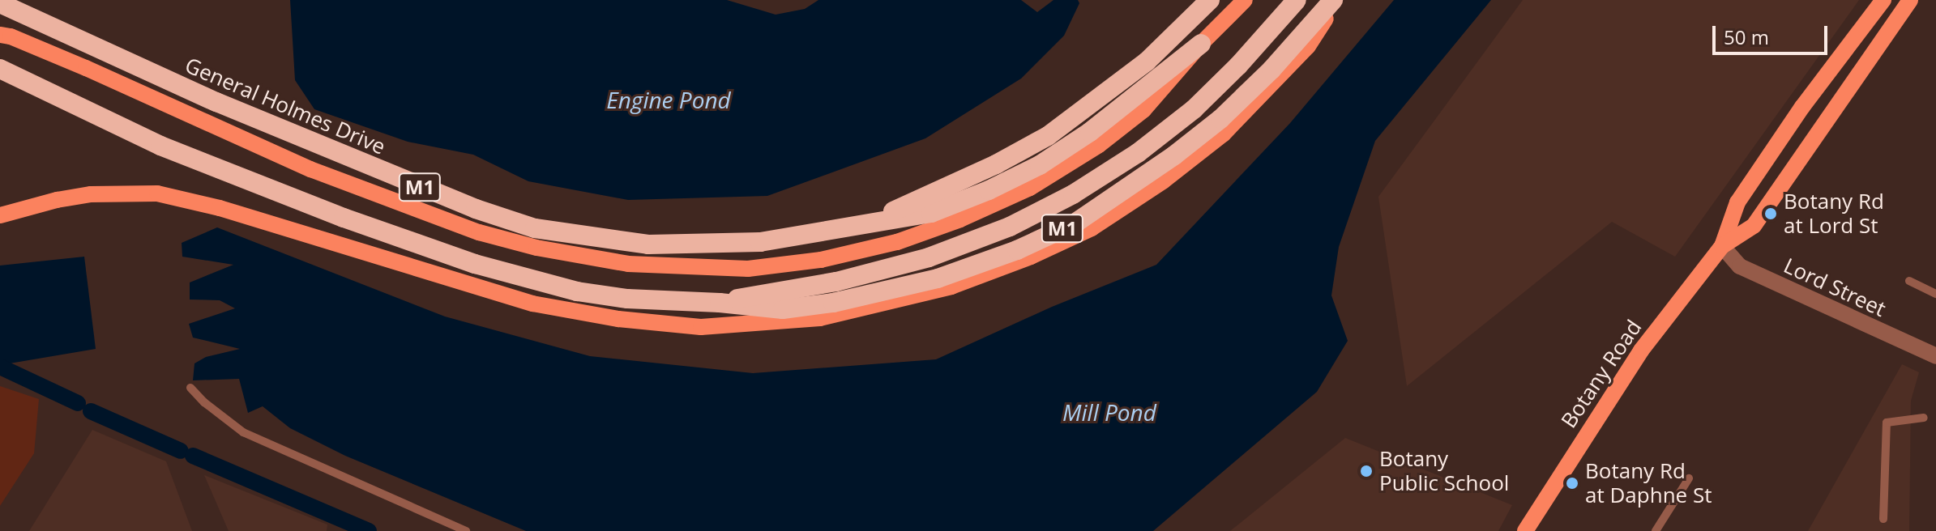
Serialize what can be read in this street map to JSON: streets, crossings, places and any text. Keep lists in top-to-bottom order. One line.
{"streets":{"highway":["General Holmes Drive","M1"],"main road":["Botany Road"],"street":["Lord Street"]},"crossings":[["General Holmes Drive","M1"],["Lord Street","Botany Road"]],"water":["Engine Pond","Mill Pond"],"places":["Botany Rd at Lord St","Botany Public School","Botany Rd at Daphne St"],"scale_bar":"50 m"}
